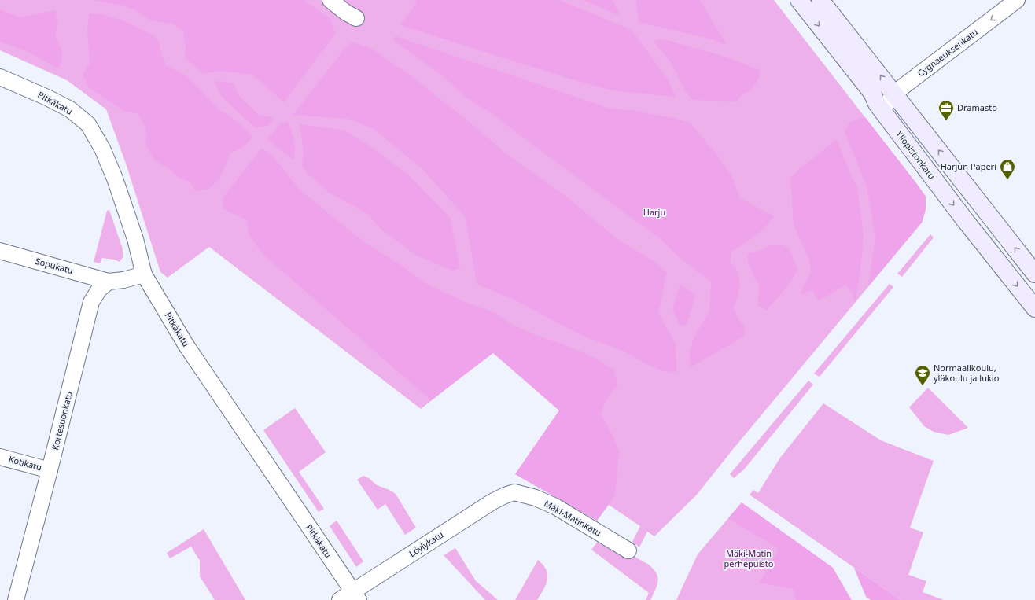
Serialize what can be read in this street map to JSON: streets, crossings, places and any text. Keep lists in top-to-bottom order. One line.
{"streets":{"main road":["Yliopistonkatu"],"street":["Cygnaeuksenkatu","Pitkäkatu","Sopukatu","Kortesuonkatu","Kotikatu","Mäki-Matinkatu","Löylykatu"]},"crossings":[["Cygnaeuksenkatu","Yliopistonkatu"],["Pitkäkatu","Löylykatu"],["Sopukatu","Kortesuonkatu"],["Kortesuonkatu","Kotikatu"],["Mäki-Matinkatu","Löylykatu"]],"one_way":["Cygnaeuksenkatu"],"parks":["Harju","Mäki-Matin perhepuisto"],"places":{"office":["Dramasto"],"shop":["Harjun Paperi"],"school or university":["Normaalikoulu, yläkoulu ja lukio"]}}
